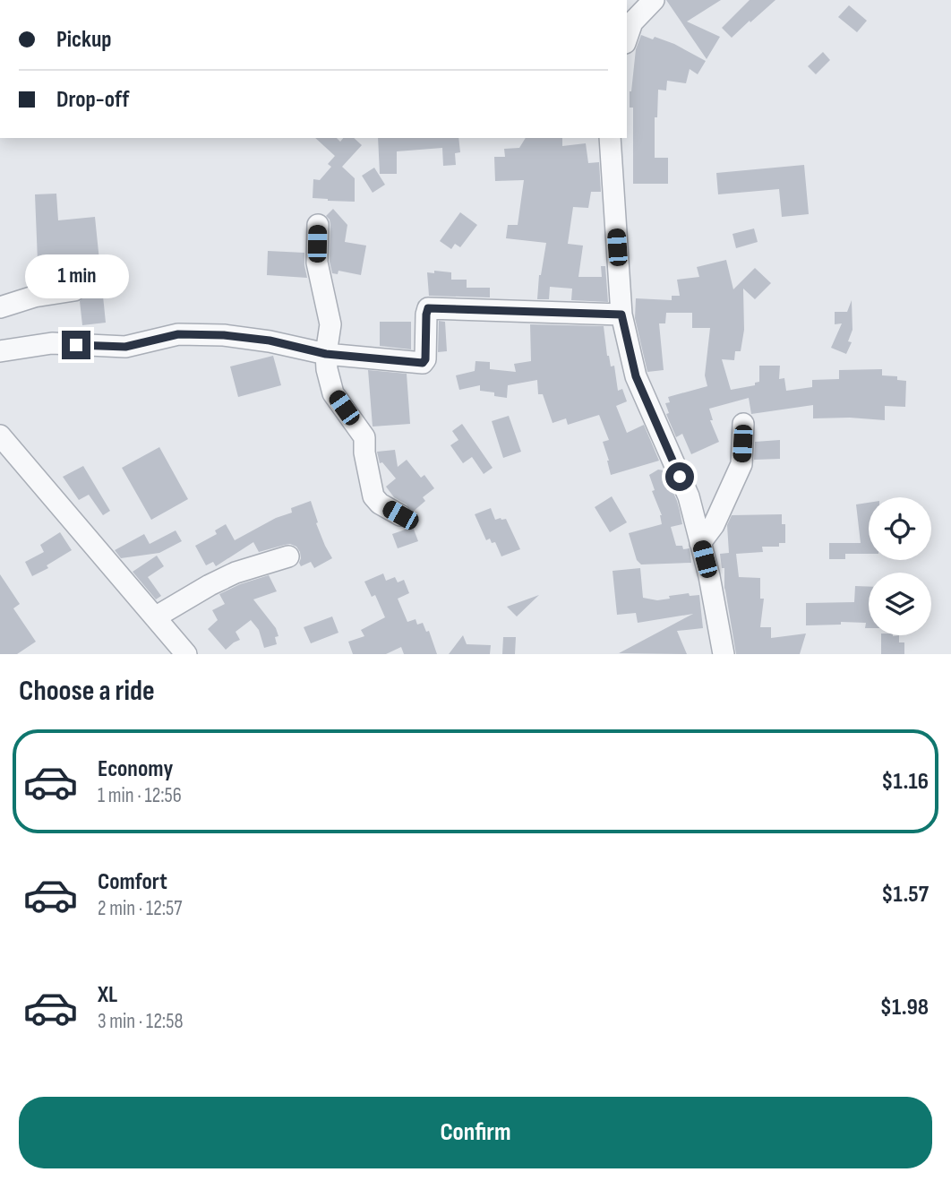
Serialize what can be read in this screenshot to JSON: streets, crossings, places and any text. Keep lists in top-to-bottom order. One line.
{"page":{"banner":["Pickup","Drop-off"],"bubble":"1 min","heading":"Choose a ride","list":[{"name":"Economy","note":"1 min · 12:56","value":"$1.16"},{"name":"Comfort","note":"2 min · 12:57","value":"$1.57"},{"name":"XL","note":"3 min · 12:58","value":"$1.98"}],"buttons":"Confirm"}}
